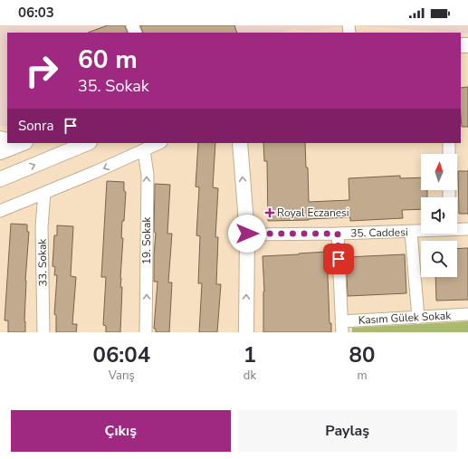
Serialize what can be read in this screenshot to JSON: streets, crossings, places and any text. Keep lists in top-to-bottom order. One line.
{"streets":{"street":["35. Caddesi","19. Sokak","33. Sokak","Kasım Gülek Sokak"]},"one_way":["19. Sokak"],"places":{"health":["Royal Eczanesi"]},"north":"top","page":{"status":"06:03","turn":["60 m","35. Sokak"],"then":"Sonra","eta":["06:04","Varış","1","dk","80","m"],"buttons":["Çıkış","Paylaş"]}}
